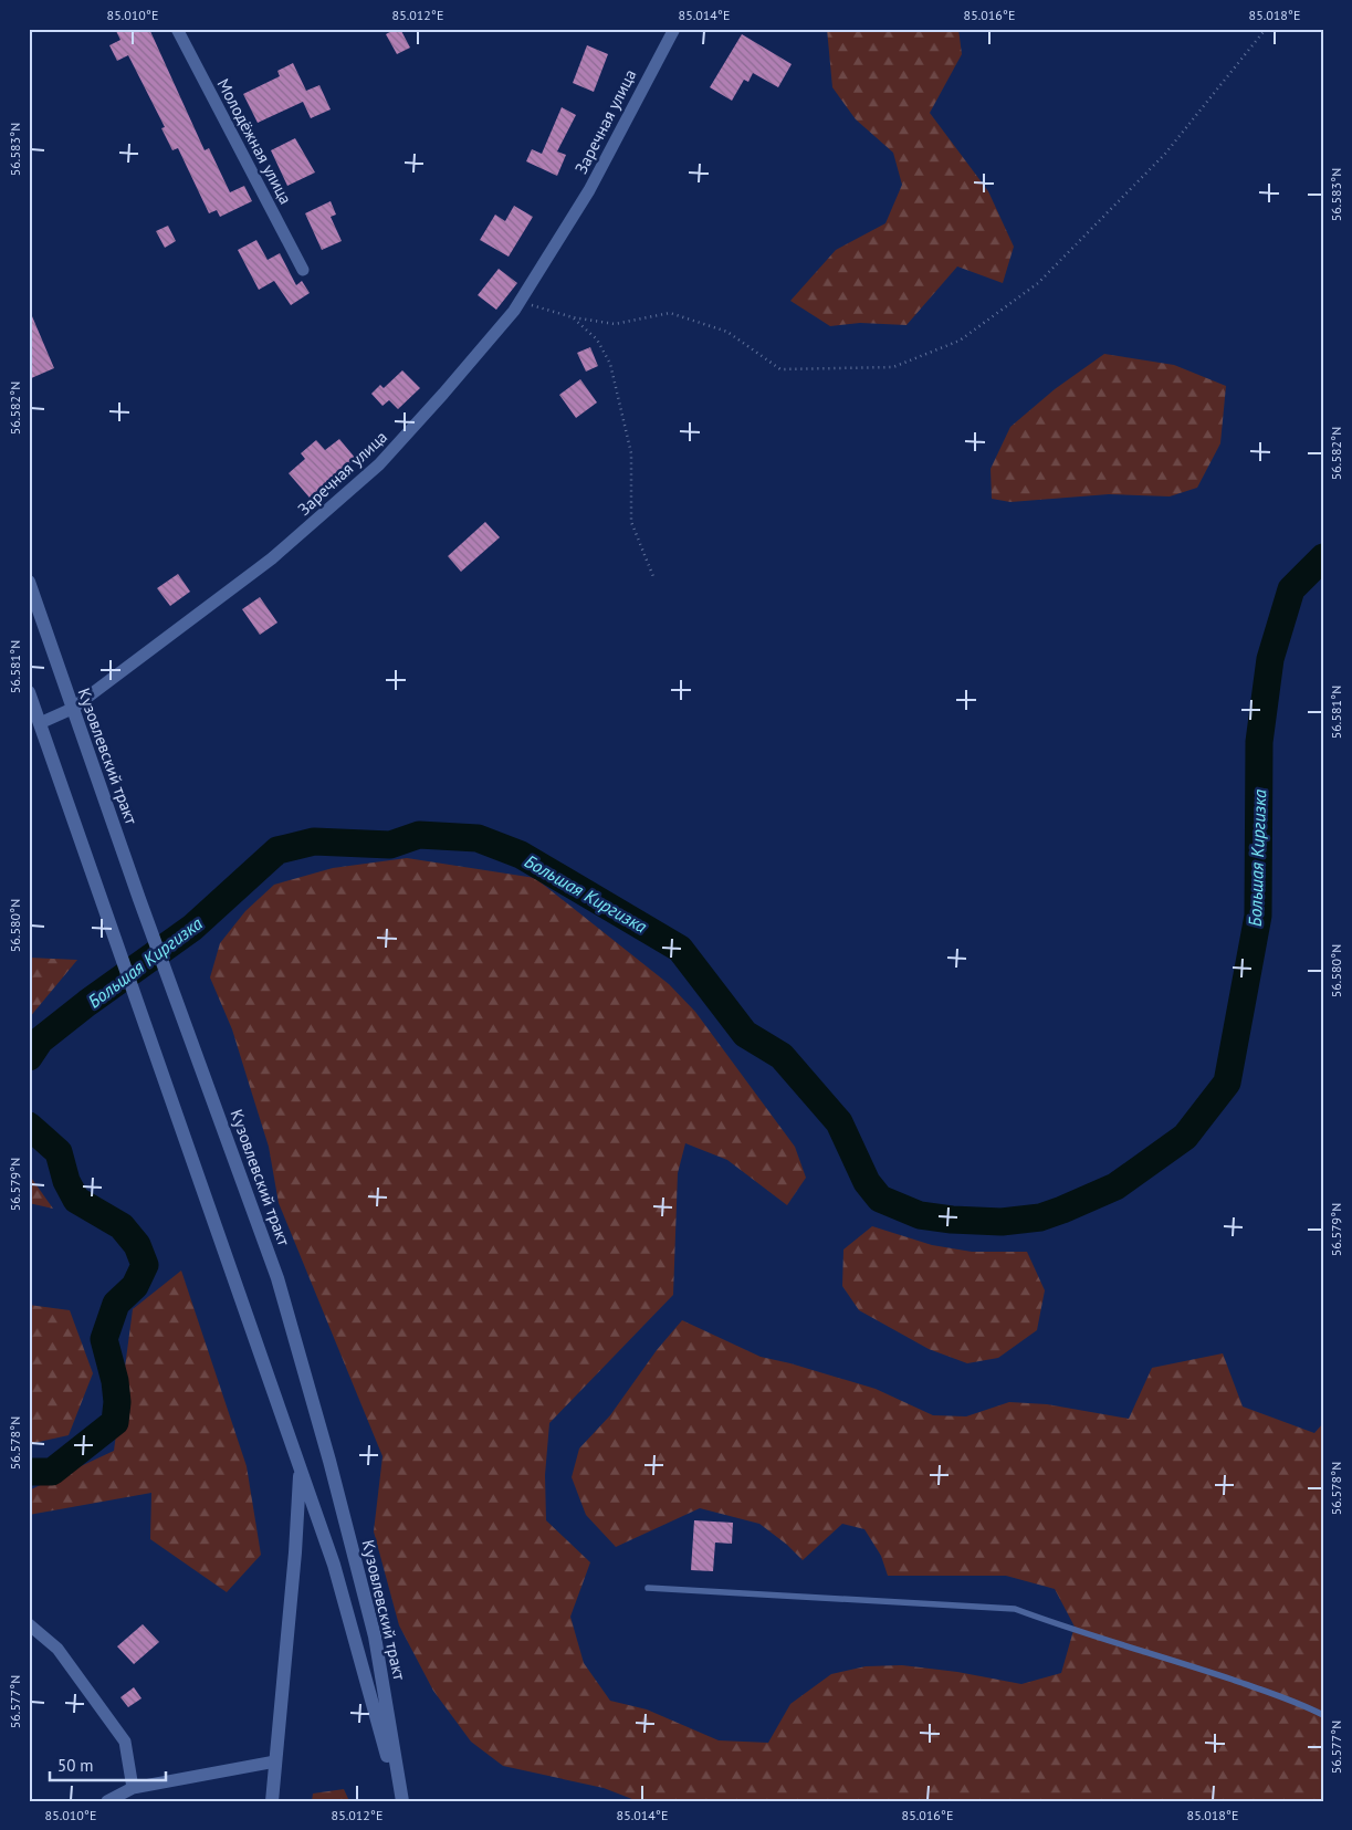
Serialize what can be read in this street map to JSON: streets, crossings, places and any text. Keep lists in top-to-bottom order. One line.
{"streets":{"main road":["Кузовлевский тракт"],"street":["Заречная улица","Молодёжная улица"]},"crossings":[["Заречная улица","Кузовлевский тракт"]],"water":["Большая Киргизка"],"scale_bar":"50 m","coordinates":["85.010°E","85.012°E","85.014°E","85.016°E","85.018°E","56.583°N","56.582°N","56.581°N","56.580°N","56.579°N","56.578°N","56.577°N"]}
